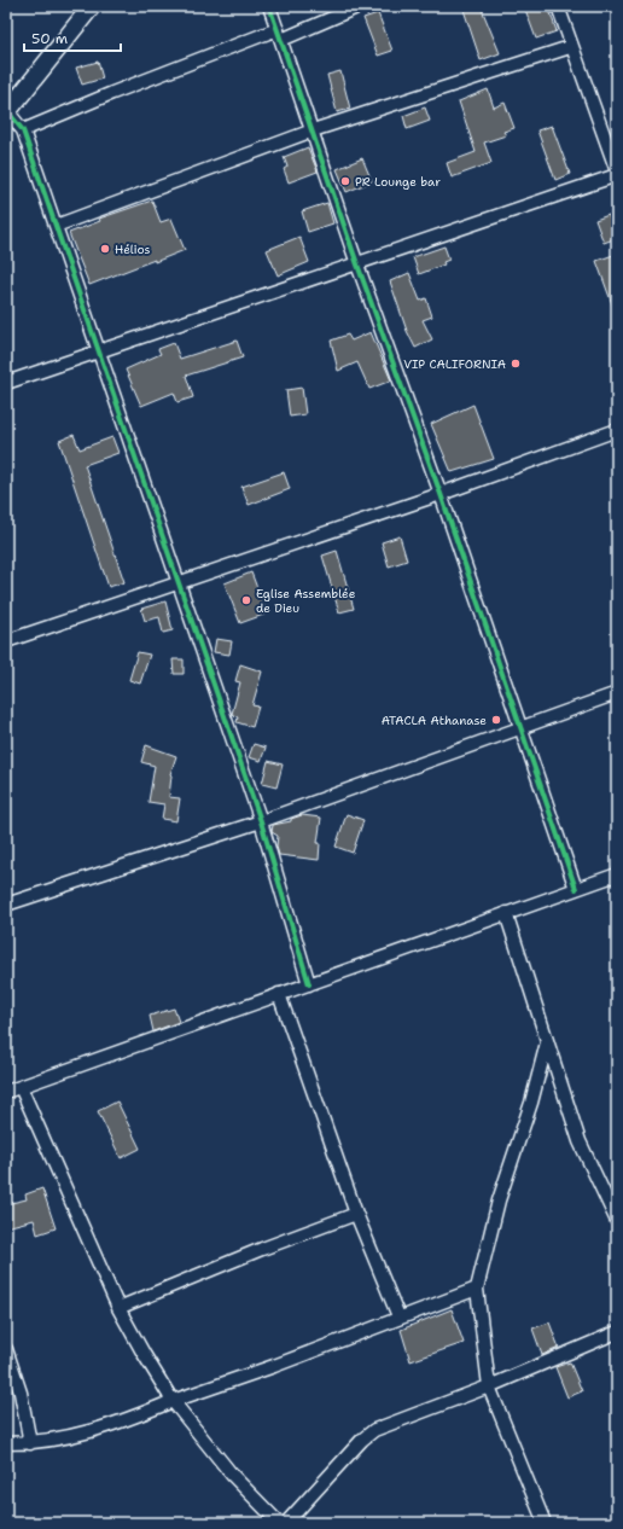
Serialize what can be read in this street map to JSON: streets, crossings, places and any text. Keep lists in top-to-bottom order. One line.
{"places":["PR Lounge bar","Hélios","VIP CALIFORNIA","Eglise Assemblée de Dieu","ATACLA Athanase"],"scale_bar":"50 m"}
